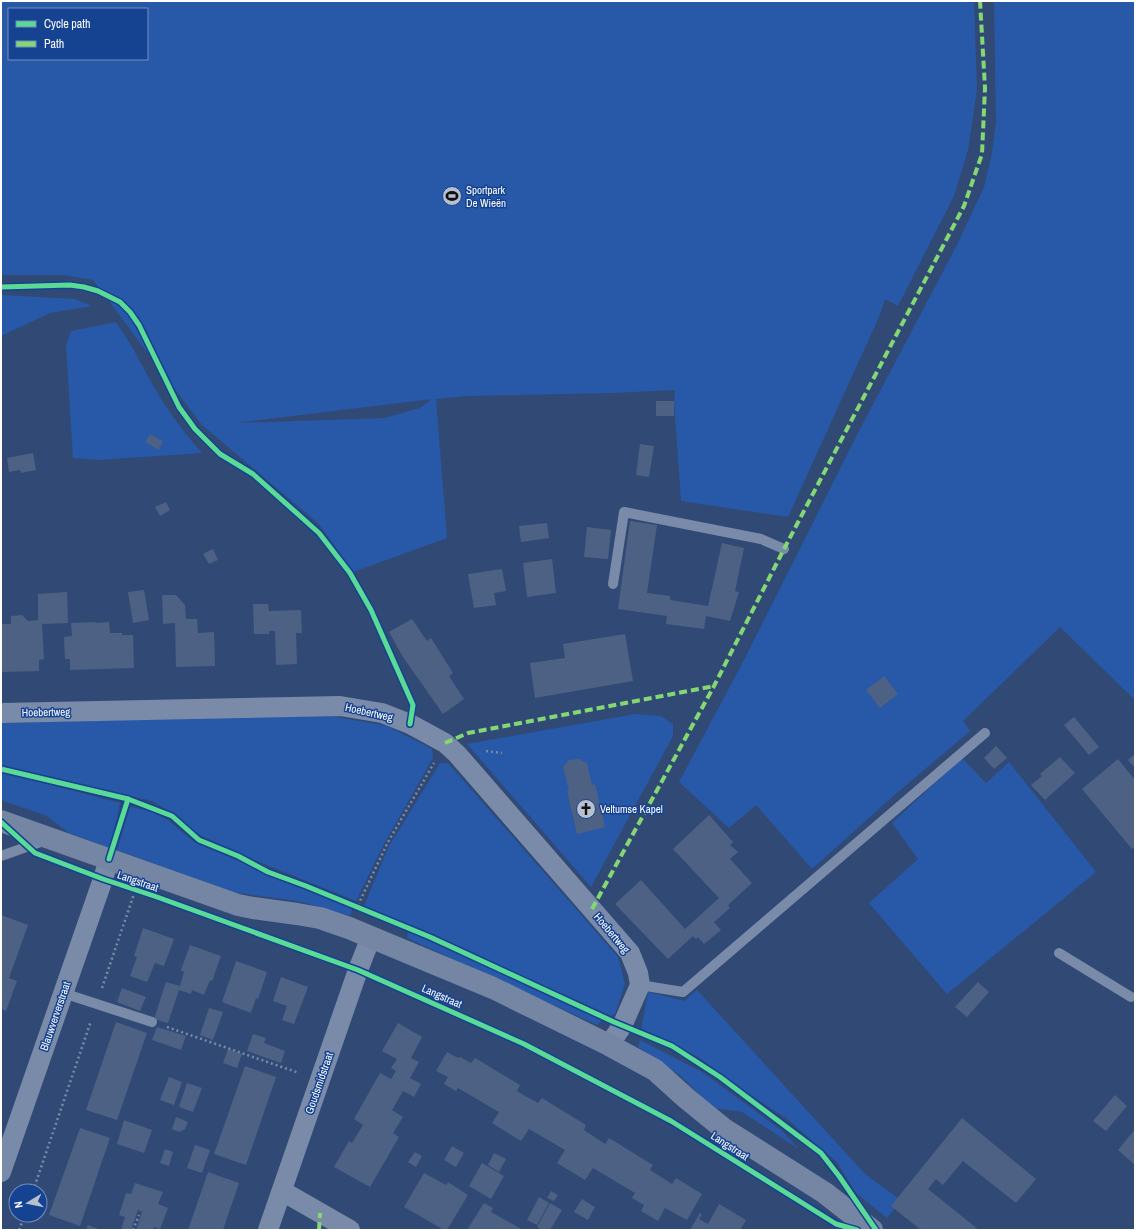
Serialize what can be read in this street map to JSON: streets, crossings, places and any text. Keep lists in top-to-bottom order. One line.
{"streets":{"main road":["Langstraat"],"street":["Hoebertweg","Blauwververstraat","Goudsmidstraat"]},"crossings":[["Langstraat","Blauwververstraat"],["Langstraat","Goudsmidstraat"]],"places":{"sports":["Sportpark De Wieën"],"church":["Veltumse Kapel"]},"legend":["Cycle path","Path"],"north":"left"}
